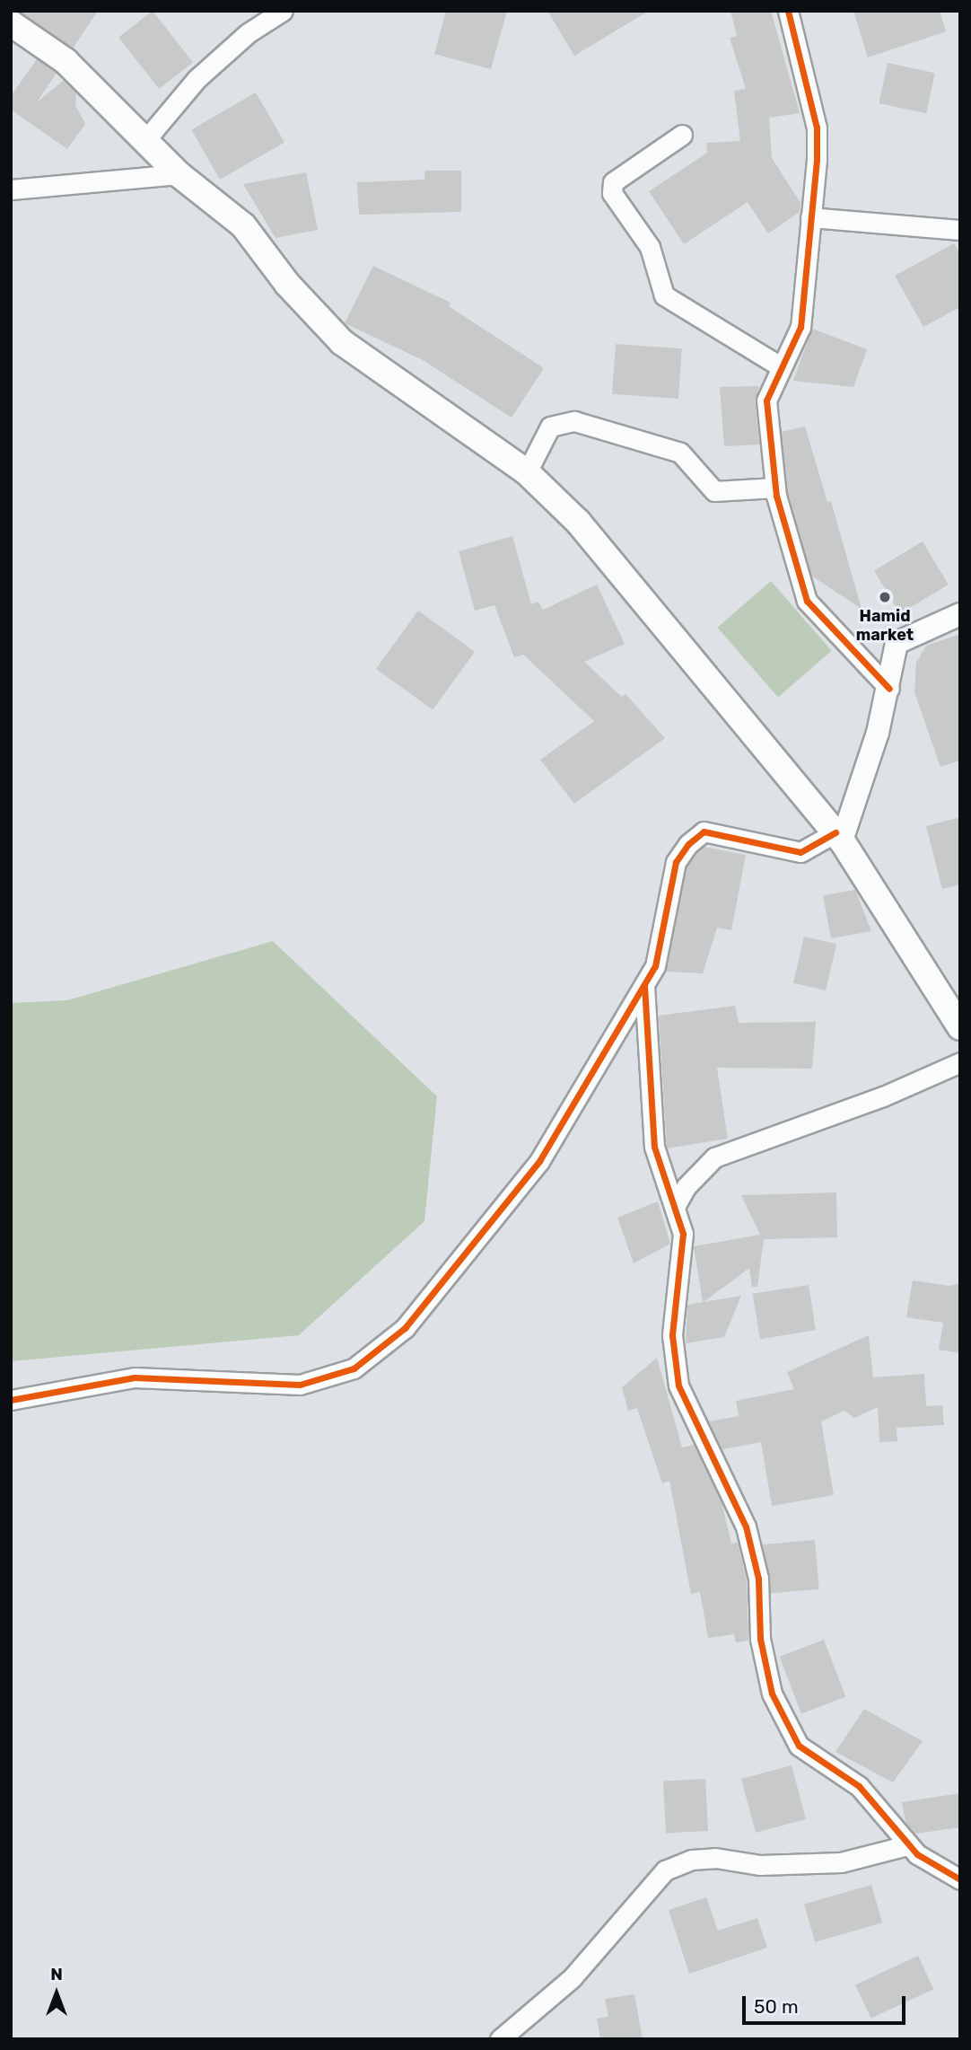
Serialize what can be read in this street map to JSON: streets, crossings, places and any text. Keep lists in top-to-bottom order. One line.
{"places":["Hamid market"],"scale_bar":"50 m","north":"top"}
